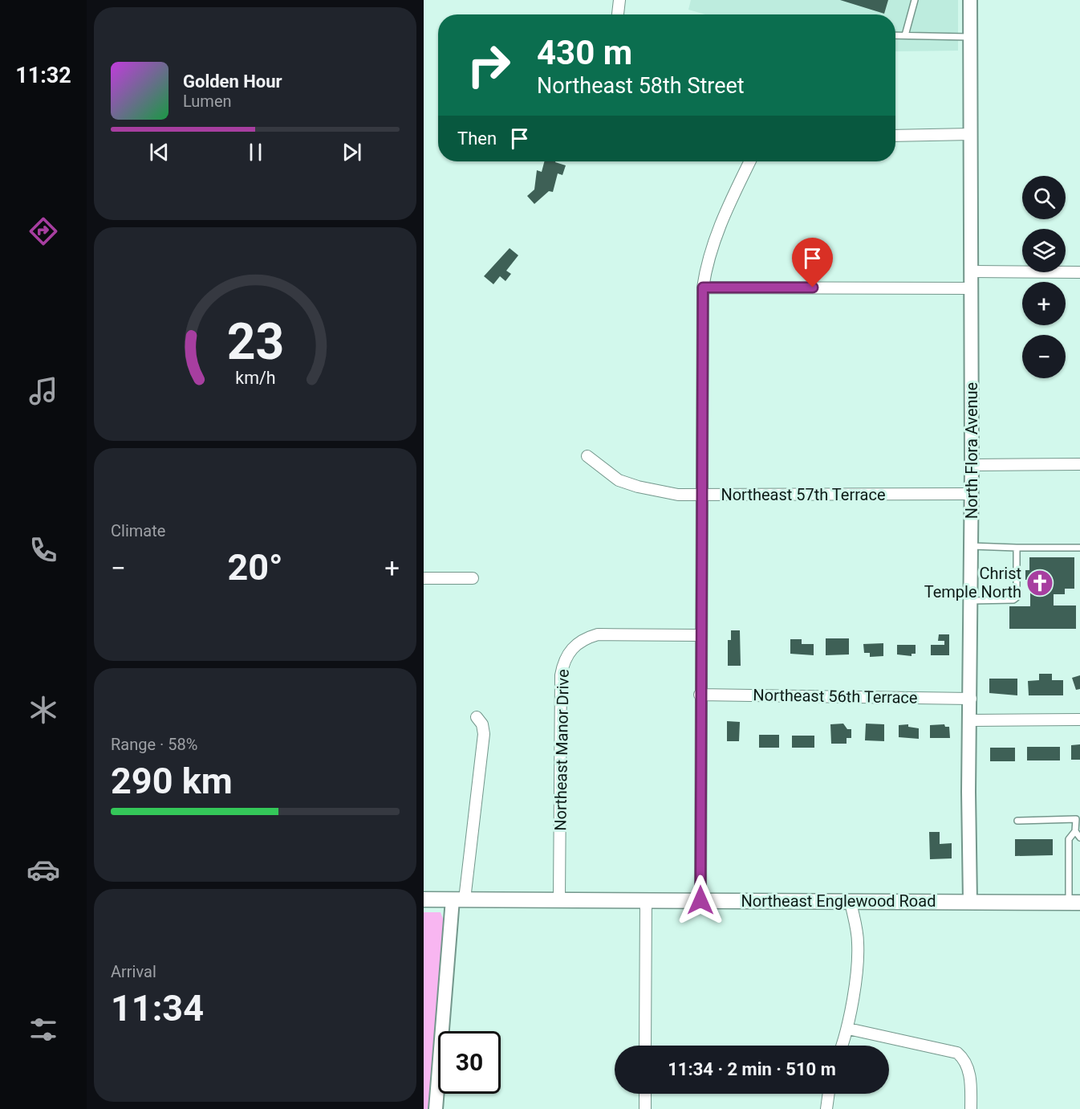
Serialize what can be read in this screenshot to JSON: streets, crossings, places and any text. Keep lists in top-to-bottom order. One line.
{"streets":{"main road":["Northeast Englewood Road"],"street":["North Flora Avenue","Northeast 57th Terrace","Northeast 56th Terrace","Northeast Manor Drive"]},"crossings":[["North Flora Avenue","Northeast 57th Terrace"],["North Flora Avenue","Northeast 56th Terrace"],["North Flora Avenue","Northeast Englewood Road"],["Northeast Manor Drive","Northeast Englewood Road"]],"places":{"church":["Christ Temple North"]},"page":{"tabs":"11:32","turn":["430 m","Northeast 58th Street"],"song":["Golden Hour","Lumen"],"then":"Then","map_buttons":["+","−"],"tile":["Climate",["Range · 58%","290 km"],["Arrival","11:34"]],"heat":["−","20°","+"],"limit":"30","trip":"11:34 · 2 min · 510 m","gauge":["23","km/h"]}}
